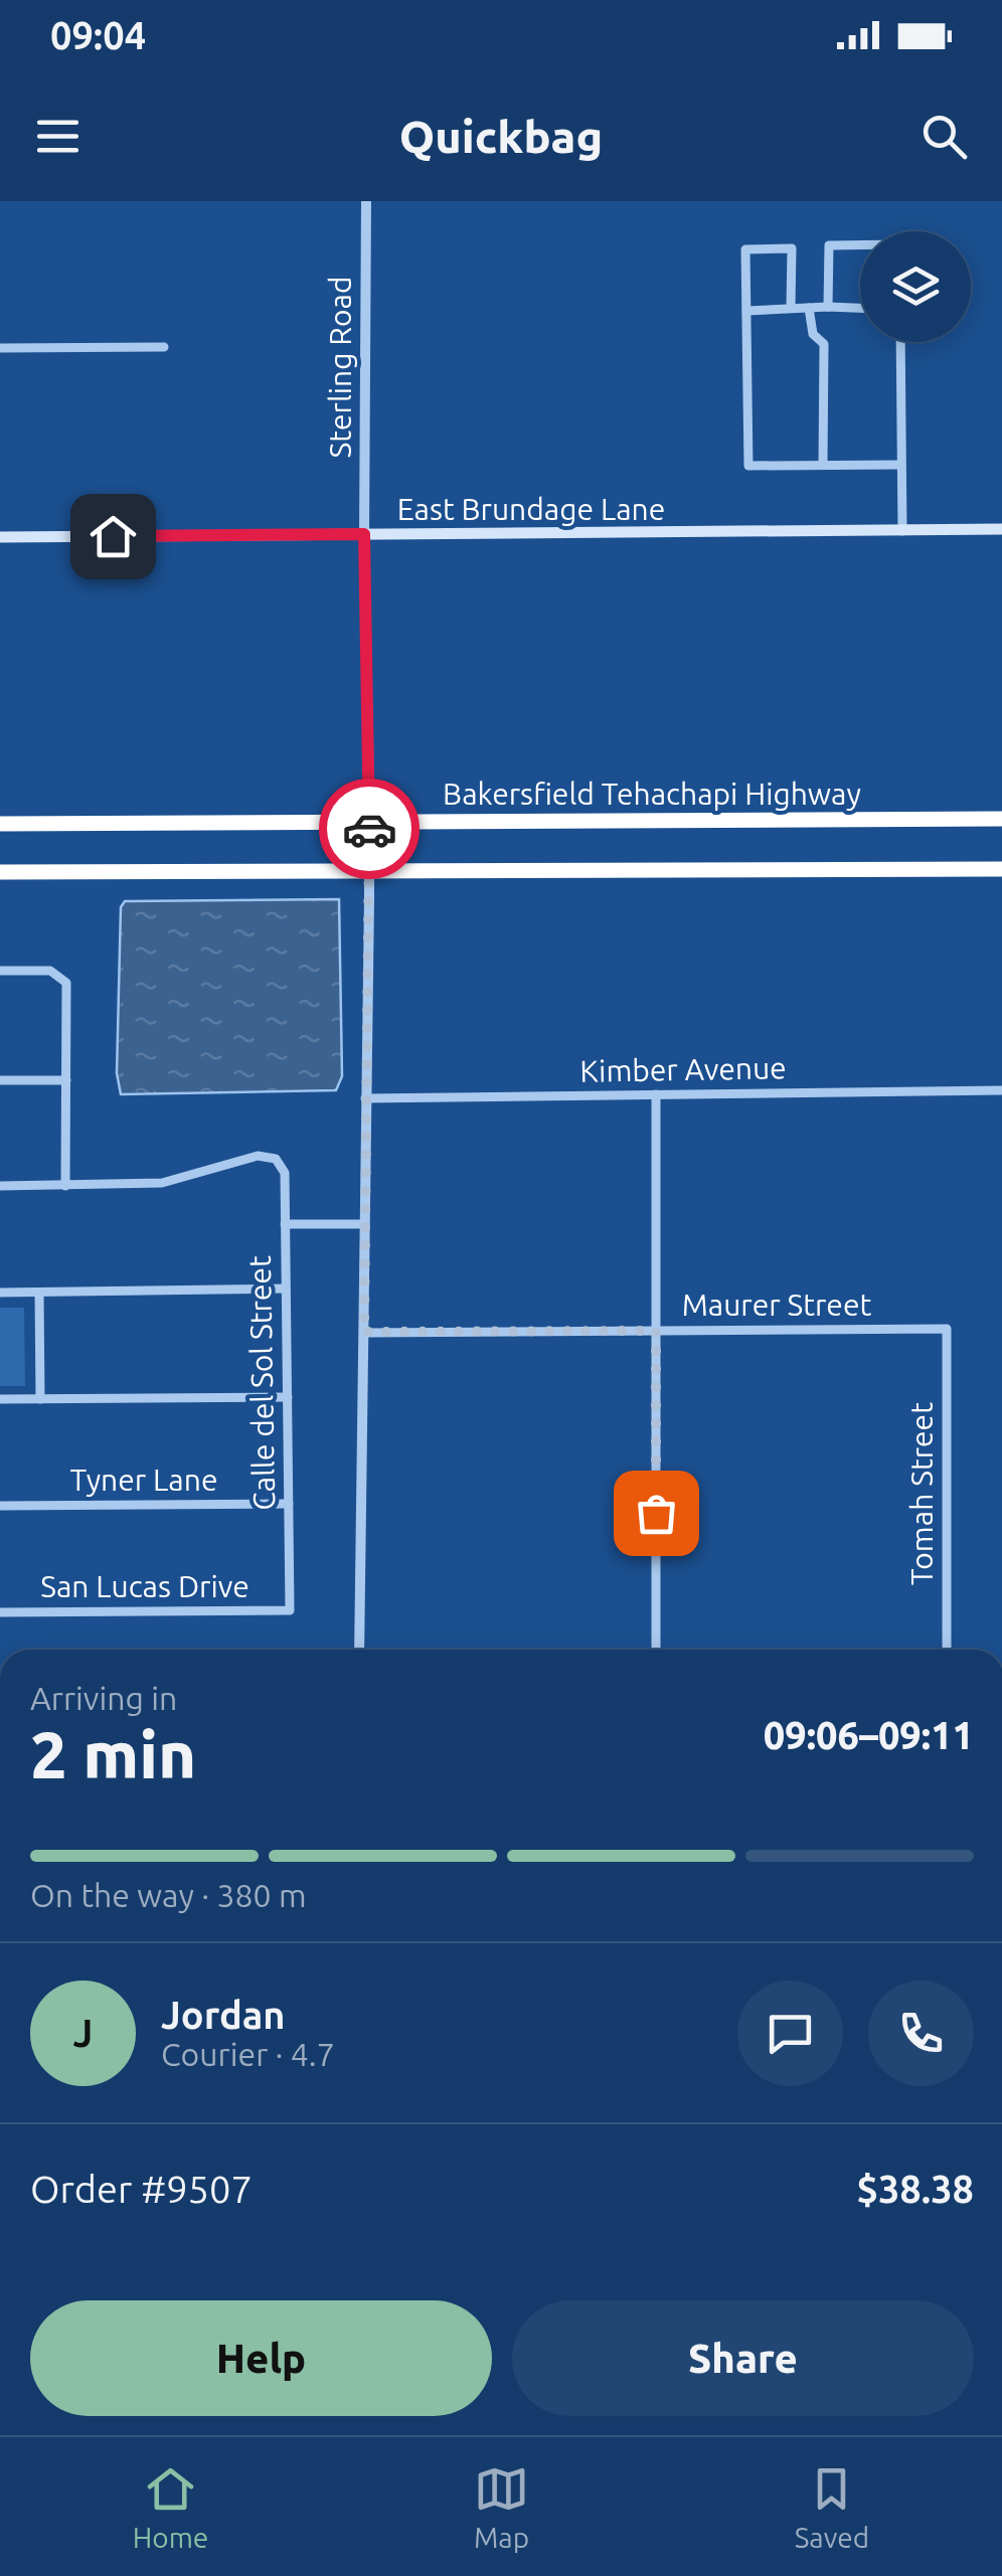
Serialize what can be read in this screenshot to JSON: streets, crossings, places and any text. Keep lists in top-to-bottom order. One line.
{"streets":{"highway":["Bakersfield Tehachapi Highway"],"main road":["East Brundage Lane"],"street":["Sterling Road","Kimber Avenue","Maurer Street","Calle del Sol Street","Tyner Lane","Tomah Street","San Lucas Drive"]},"crossings":[["Sterling Road","East Brundage Lane"],["Sterling Road","Kimber Avenue"],["Sterling Road","Maurer Street"],["Maurer Street","Tomah Street"],["Calle del Sol Street","Tyner Lane"],["Calle del Sol Street","San Lucas Drive"]],"page":{"status":"09:04","header":"Quickbag","heading":["2 min","Arriving in","09:06–09:11"],"panel":["Jordan","Courier · 4.7","Order #9507","$38.38"],"bar":"On the way · 380 m","round":"J","buttons":["Help","Share"],"tabs":["Home","Map","Saved"]}}
